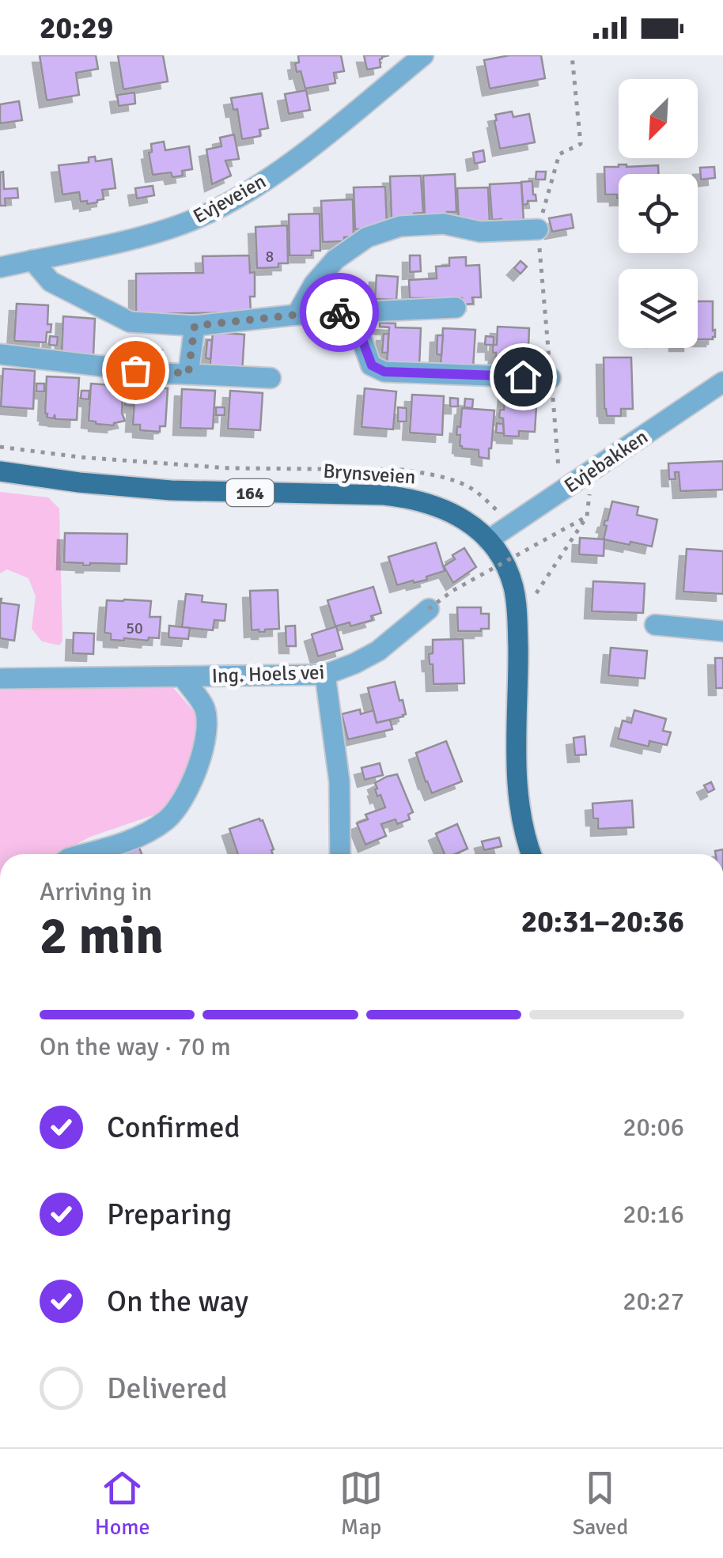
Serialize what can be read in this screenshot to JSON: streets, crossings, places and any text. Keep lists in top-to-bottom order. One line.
{"streets":{"main road":["Brynsveien","164"],"street":["Evjeveien","Evjebakken","Ing. Hoels vei"]},"crossings":[["Evjebakken","Brynsveien"]],"house_numbers":["8","50"],"north":"bottom left","page":{"status":"20:29","heading":["2 min","Arriving in","20:31–20:36"],"bar":"On the way · 70 m","list":[["Confirmed","20:06"],["Preparing","20:16"],["On the way","20:27"],"Delivered"],"tabs":["Home","Map","Saved"]}}
